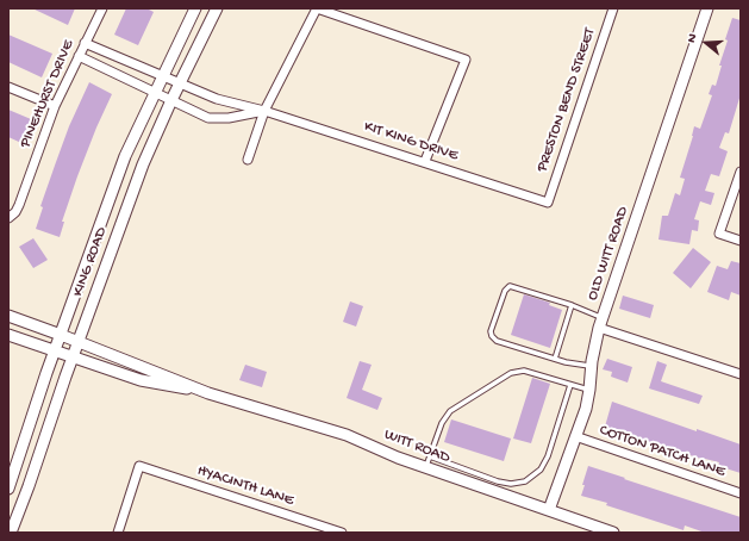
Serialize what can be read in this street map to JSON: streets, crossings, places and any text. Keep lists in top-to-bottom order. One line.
{"streets":{"street":["PINEHURST DRIVE","PRESTON BEND STREET","KIT KING DRIVE","OLD WITT ROAD","KING ROAD","WITT ROAD","COTTON PATCH LANE","HYACINTH LANE"]},"crossings":[["PINEHURST DRIVE","KIT KING DRIVE"],["PRESTON BEND STREET","KIT KING DRIVE"],["KIT KING DRIVE","KING ROAD"],["OLD WITT ROAD","WITT ROAD"],["OLD WITT ROAD","COTTON PATCH LANE"],["KING ROAD","WITT ROAD"]],"north":"left"}
